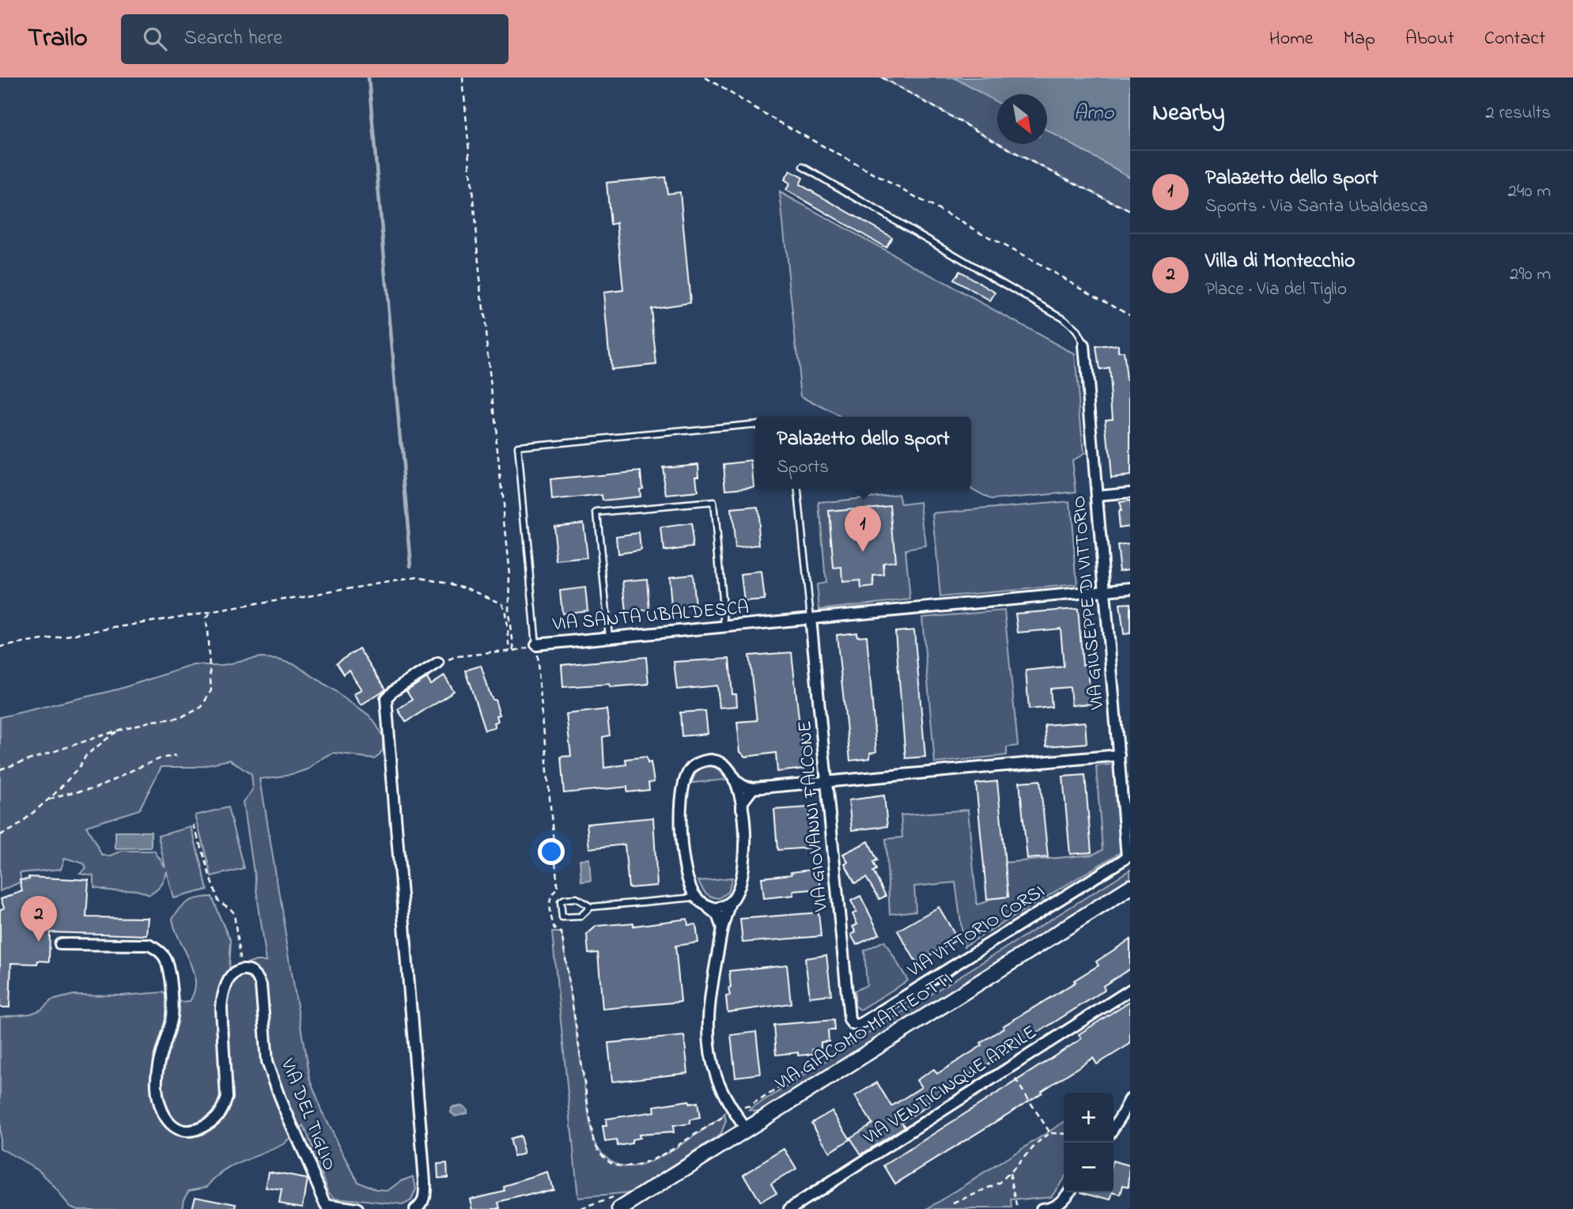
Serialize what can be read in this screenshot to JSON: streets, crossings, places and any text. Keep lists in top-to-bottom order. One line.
{"streets":{"main road":["VIA GIACOMO MATTEOTTI"],"street":["VIA GIUSEPPE DI VITTORIO","VIA SANTA UBALDESCA","VIA GIOVANNI FALCONE","VIA VITTORIO CORSI","VIA VENTICINQUE APRILE","VIA DEL TIGLIO"]},"crossings":[["VIA GIUSEPPE DI VITTORIO","VIA SANTA UBALDESCA"],["VIA GIUSEPPE DI VITTORIO","VIA VITTORIO CORSI"],["VIA SANTA UBALDESCA","VIA GIOVANNI FALCONE"],["VIA GIOVANNI FALCONE","VIA VITTORIO CORSI"]],"water":["Arno"],"north":"bottom right","page":{"header":"Trailo","search":"Search here","nav":["Home","Map","About","Contact"],"heading":["Nearby","2 results"],"list":[{"mark":"1","name":"Palazetto dello sport","note":"Sports · Via Santa Ubaldesca","value":"240 m"},{"mark":"2","name":"Villa di Montecchio","note":"Place · Via del Tiglio","value":"290 m"}],"popup":["Palazetto dello sport","Sports"],"pins":["1","2"],"map_buttons":["+","−"]}}
